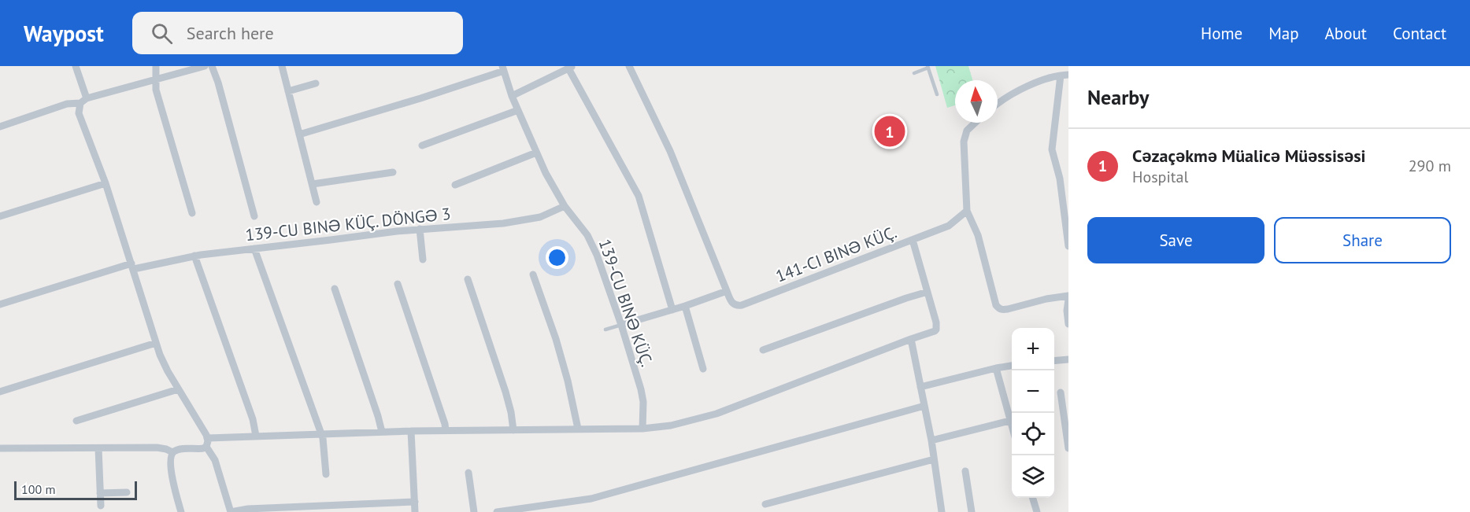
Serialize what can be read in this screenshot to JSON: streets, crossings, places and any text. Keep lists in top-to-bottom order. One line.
{"streets":{"street":["139-CU BINƏ KÜÇ. DÖNGƏ 3","141-CI BINƏ KÜÇ.","139-CU BINƏ KÜÇ."]},"crossings":[["139-CU BINƏ KÜÇ. DÖNGƏ 3","139-CU BINƏ KÜÇ."]],"scale_bar":"100 m","north":"top","page":{"header":"Waypost","search":"Search here","nav":["Home","Map","About","Contact"],"heading":"Nearby","pins":"1","list":[{"mark":"1","name":"Cəzaçəkmə Müalicə Müəssisəsi","note":"Hospital","value":"290 m"}],"buttons":["Save","Share"],"map_buttons":["+","−"],"scale":"100 m"}}
